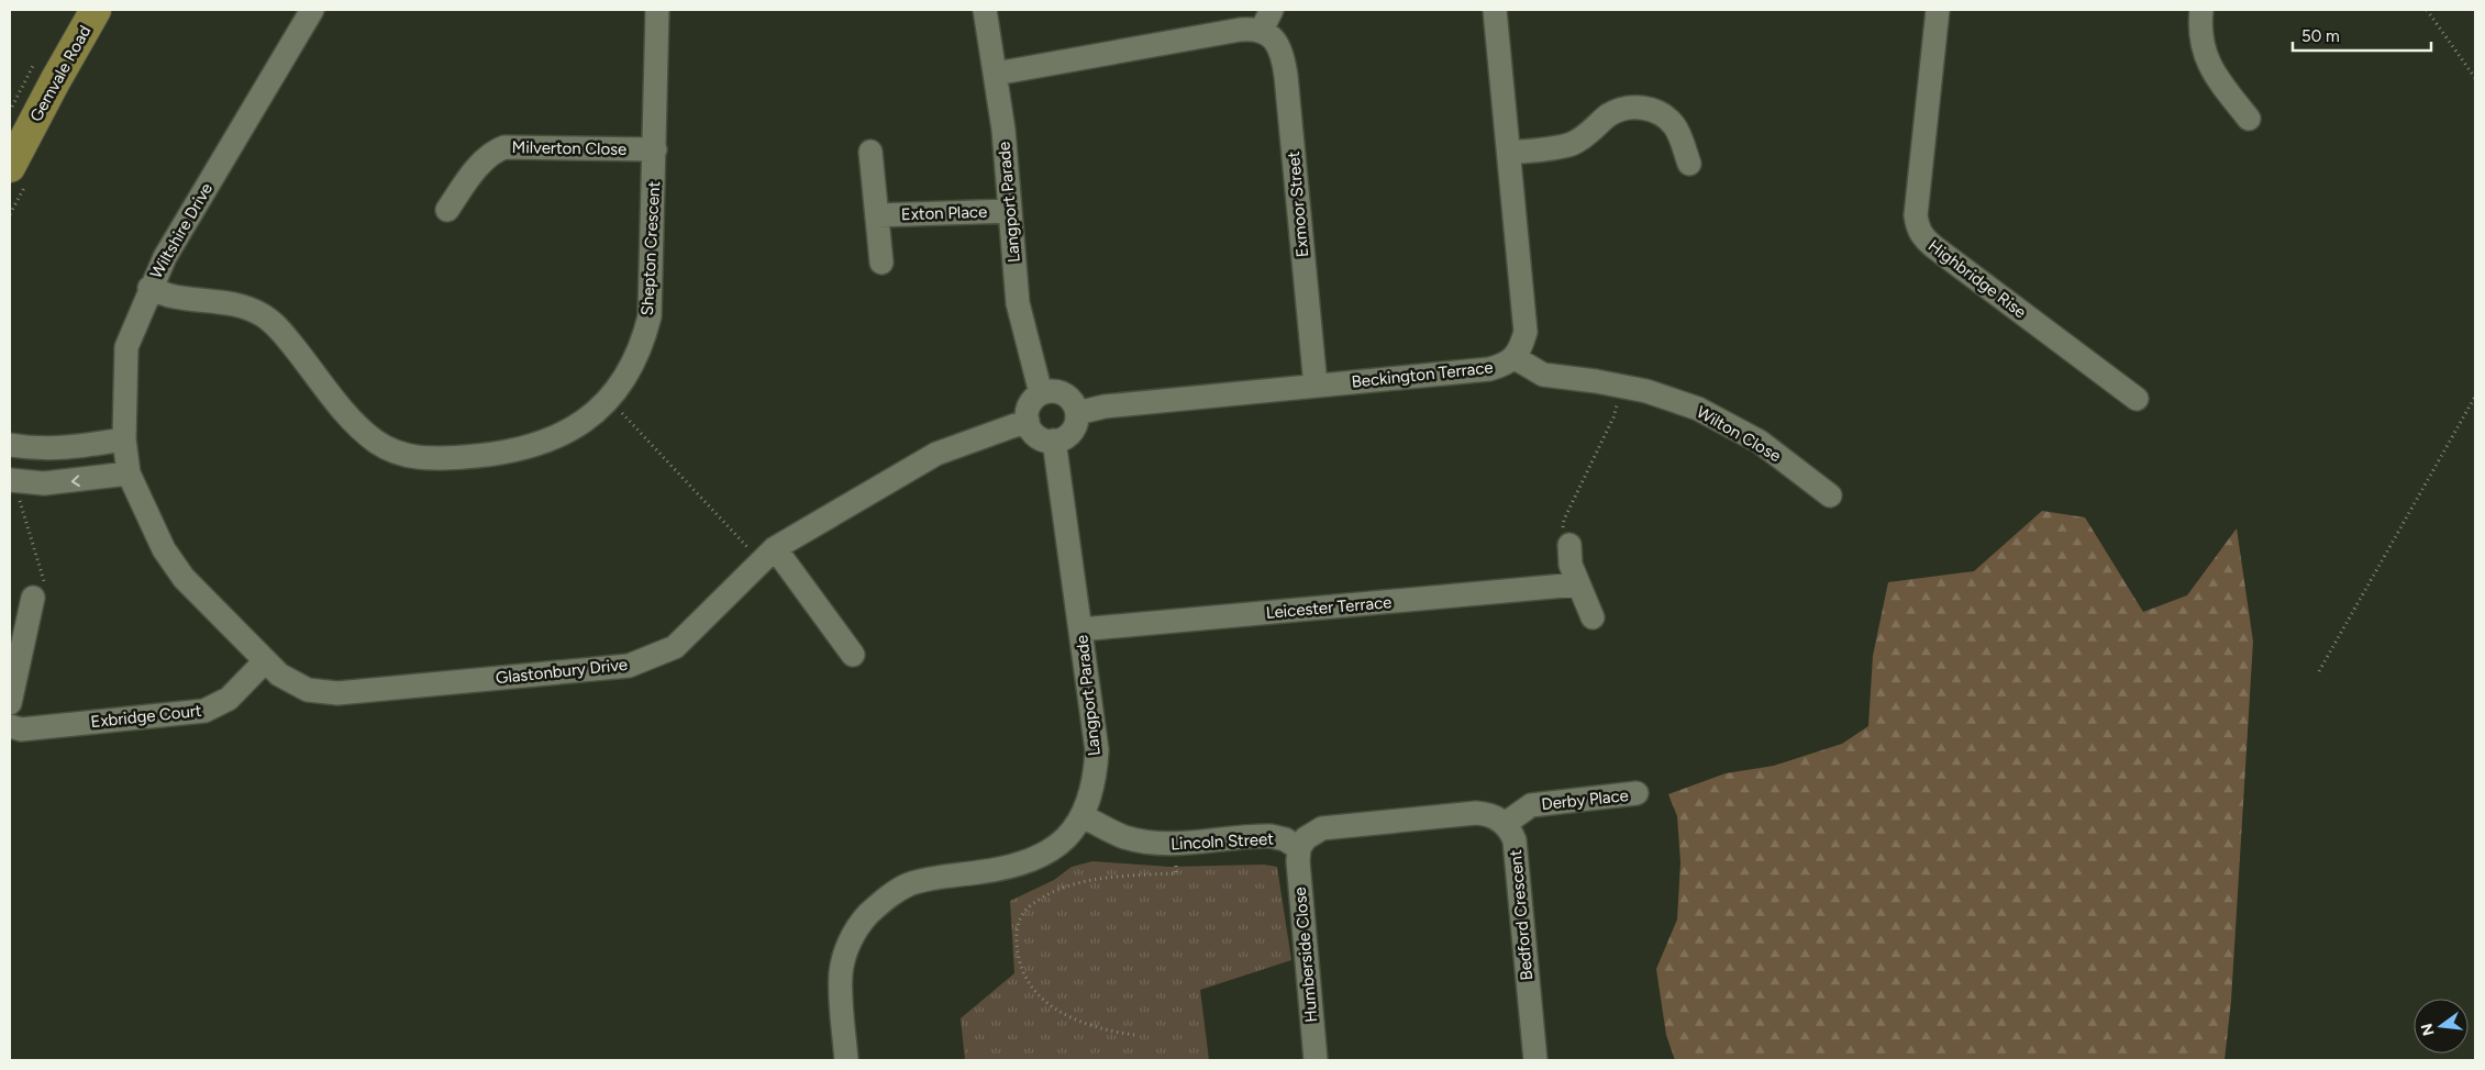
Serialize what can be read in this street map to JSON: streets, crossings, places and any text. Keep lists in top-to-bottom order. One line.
{"streets":{"main road":["Gemvale Road"],"street":["Milverton Close","Langport Parade","Exmoor Street","Exton Place","Wiltshire Drive","Shepton Crescent","Highbridge Rise","Beckington Terrace","Wilton Close","Leicester Terrace","Glastonbury Drive","Exbridge Court","Derby Place","Lincoln Street","Bedford Crescent","Humberside Close"]},"crossings":[["Milverton Close","Shepton Crescent"],["Langport Parade","Exmoor Street"],["Langport Parade","Exton Place"],["Langport Parade","Beckington Terrace"],["Langport Parade","Leicester Terrace"],["Langport Parade","Glastonbury Drive"],["Langport Parade","Lincoln Street"],["Exmoor Street","Beckington Terrace"],["Wiltshire Drive","Shepton Crescent"],["Wiltshire Drive","Glastonbury Drive"],["Beckington Terrace","Wilton Close"],["Beckington Terrace","Glastonbury Drive"],["Glastonbury Drive","Exbridge Court"],["Derby Place","Bedford Crescent"],["Lincoln Street","Humberside Close"]],"scale_bar":"50 m","north":"left"}
